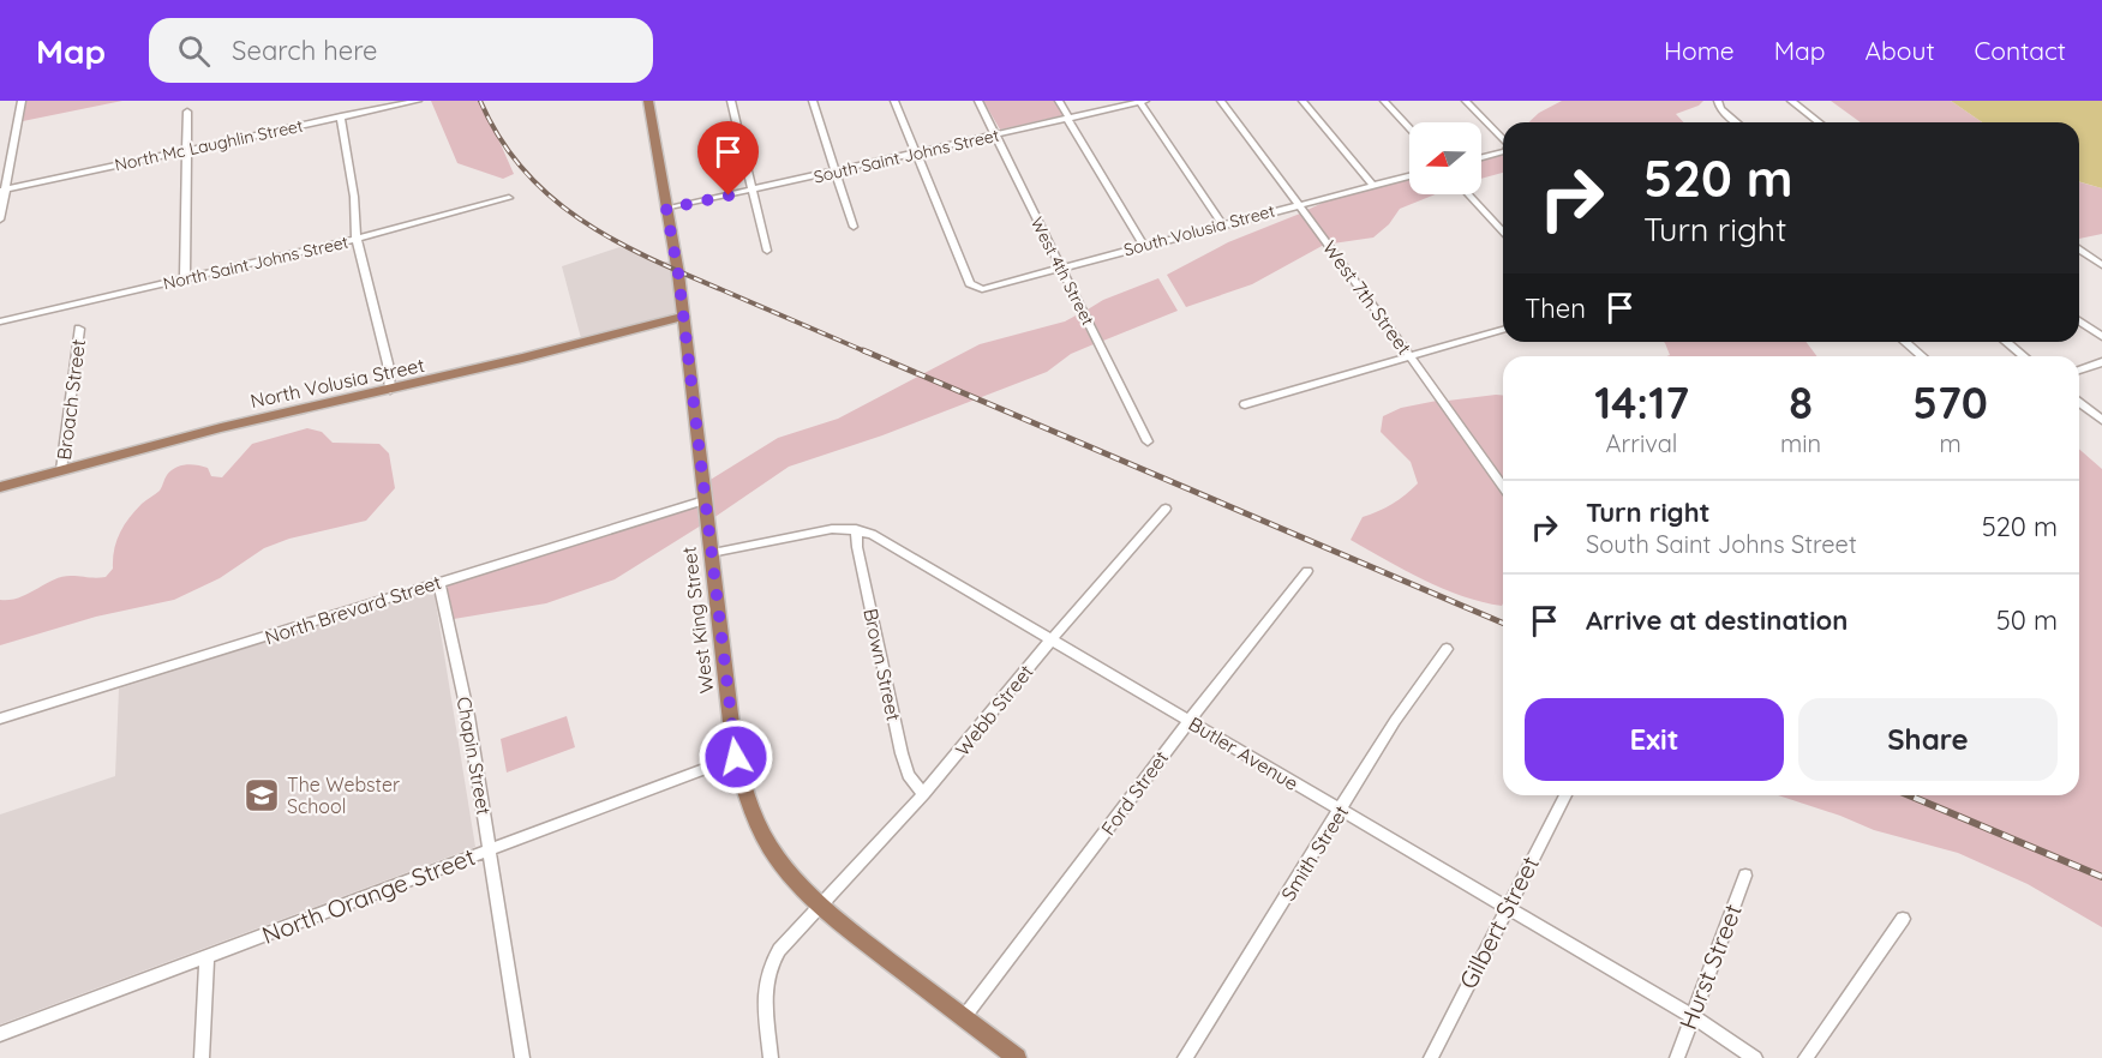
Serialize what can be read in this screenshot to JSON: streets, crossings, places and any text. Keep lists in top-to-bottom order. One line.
{"streets":{"main road":["North Volusia Street","West King Street"],"street":["North Mc Laughlin Street","South Saint Johns Street","South Volusia Street","North Saint Johns Street","West 4th Street","West 7th Street","Broach Street","North Brevard Street","Brown Street","Webb Street","Butler Avenue","Chapin Street","Ford Street","Smith Street","North Orange Street","Gilbert Street","Hurst Street"]},"crossings":[["South Saint Johns Street","South Volusia Street"],["South Saint Johns Street","West 4th Street"],["South Saint Johns Street","West King Street"],["South Volusia Street","West 4th Street"],["South Volusia Street","West 7th Street"],["North Volusia Street","Broach Street"],["North Volusia Street","West King Street"],["North Brevard Street","West King Street"],["North Brevard Street","Chapin Street"],["West King Street","Webb Street"],["West King Street","Butler Avenue"],["West King Street","Ford Street"],["West King Street","North Orange Street"],["Brown Street","Webb Street"],["Brown Street","Butler Avenue"],["Webb Street","Butler Avenue"],["Butler Avenue","Ford Street"],["Butler Avenue","Smith Street"],["Butler Avenue","Gilbert Street"],["Butler Avenue","Hurst Street"],["Chapin Street","North Orange Street"]],"places":{"school or university":["The Webster School"]},"north":"left","page":{"header":"Map","search":"Search here","nav":["Home","Map","About","Contact"],"turn":["520 m","Turn right"],"then":"Then","eta":["14:17","Arrival","8","min","570","m"],"list":[{"name":"Turn right","note":"South Saint Johns Street","value":"520 m"},{"name":"Arrive at destination","value":"50 m"}],"buttons":["Exit","Share"]}}
